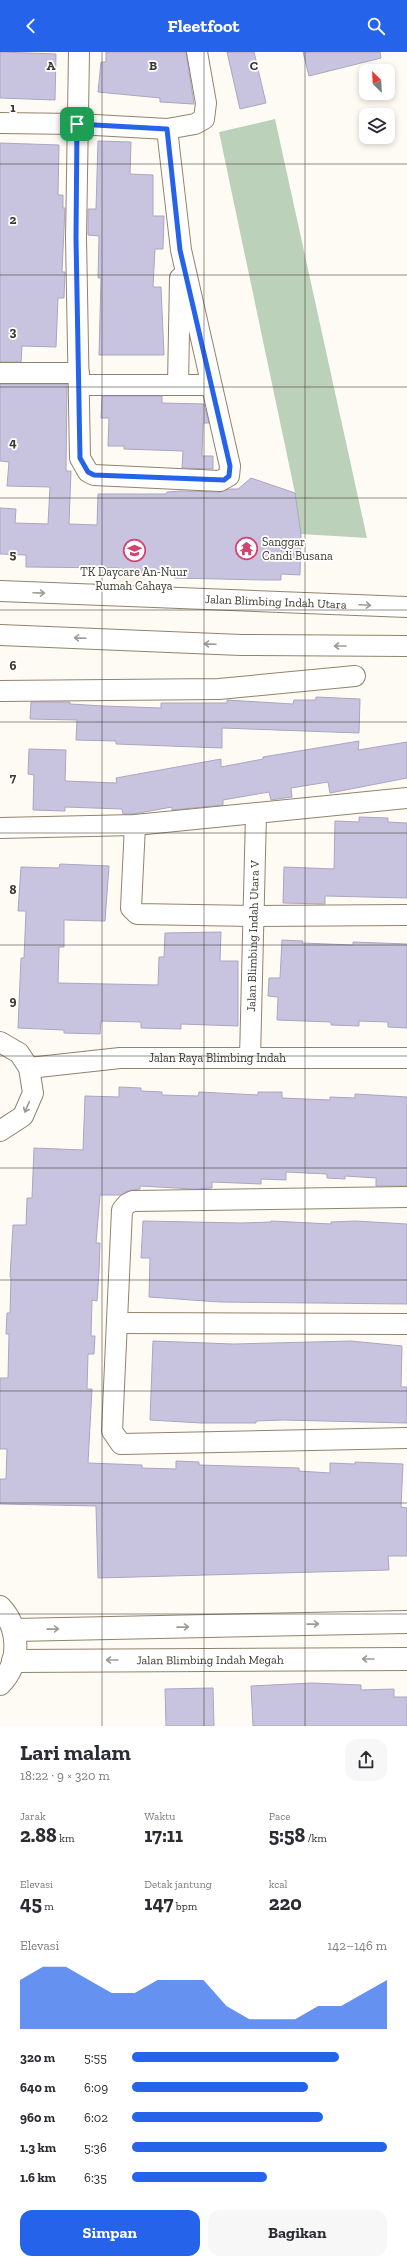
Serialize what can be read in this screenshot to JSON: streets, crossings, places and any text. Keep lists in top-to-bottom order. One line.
{"streets":{"street":["Jalan Blimbing Indah Utara","Jalan Blimbing Indah Utara V","Jalan Raya Blimbing Indah","Jalan Blimbing Indah Megah"]},"crossings":[["Jalan Blimbing Indah Utara V","Jalan Raya Blimbing Indah"]],"places":{"temple":["Sanggar Candi Busana"],"school or university":["TK Daycare An-Nuur Rumah Cahaya"]},"north":"top left","page":{"header":"Fleetfoot","heading":["Lari malam","18:22 · 9 × 320 m"],"stats":[["Jarak","2.88 km"],["Waktu","17:11"],["Pace","5:58 /km"],["Elevasi","45 m"],["Detak jantung","147 bpm"],["kcal","220"]],"chart":["Elevasi","142–146 m"],"list":[{"name":"320 m","note":"5:55"},{"name":"640 m","note":"6:09"},{"name":"960 m","note":"6:02"},{"name":"1.3 km","note":"5:36"},{"name":"1.6 km","note":"6:35"}],"buttons":["Simpan","Bagikan"]},"grid":{"columns":["A","B","C"],"rows":["1","2","3","4","5","6","7","8","9"]}}
